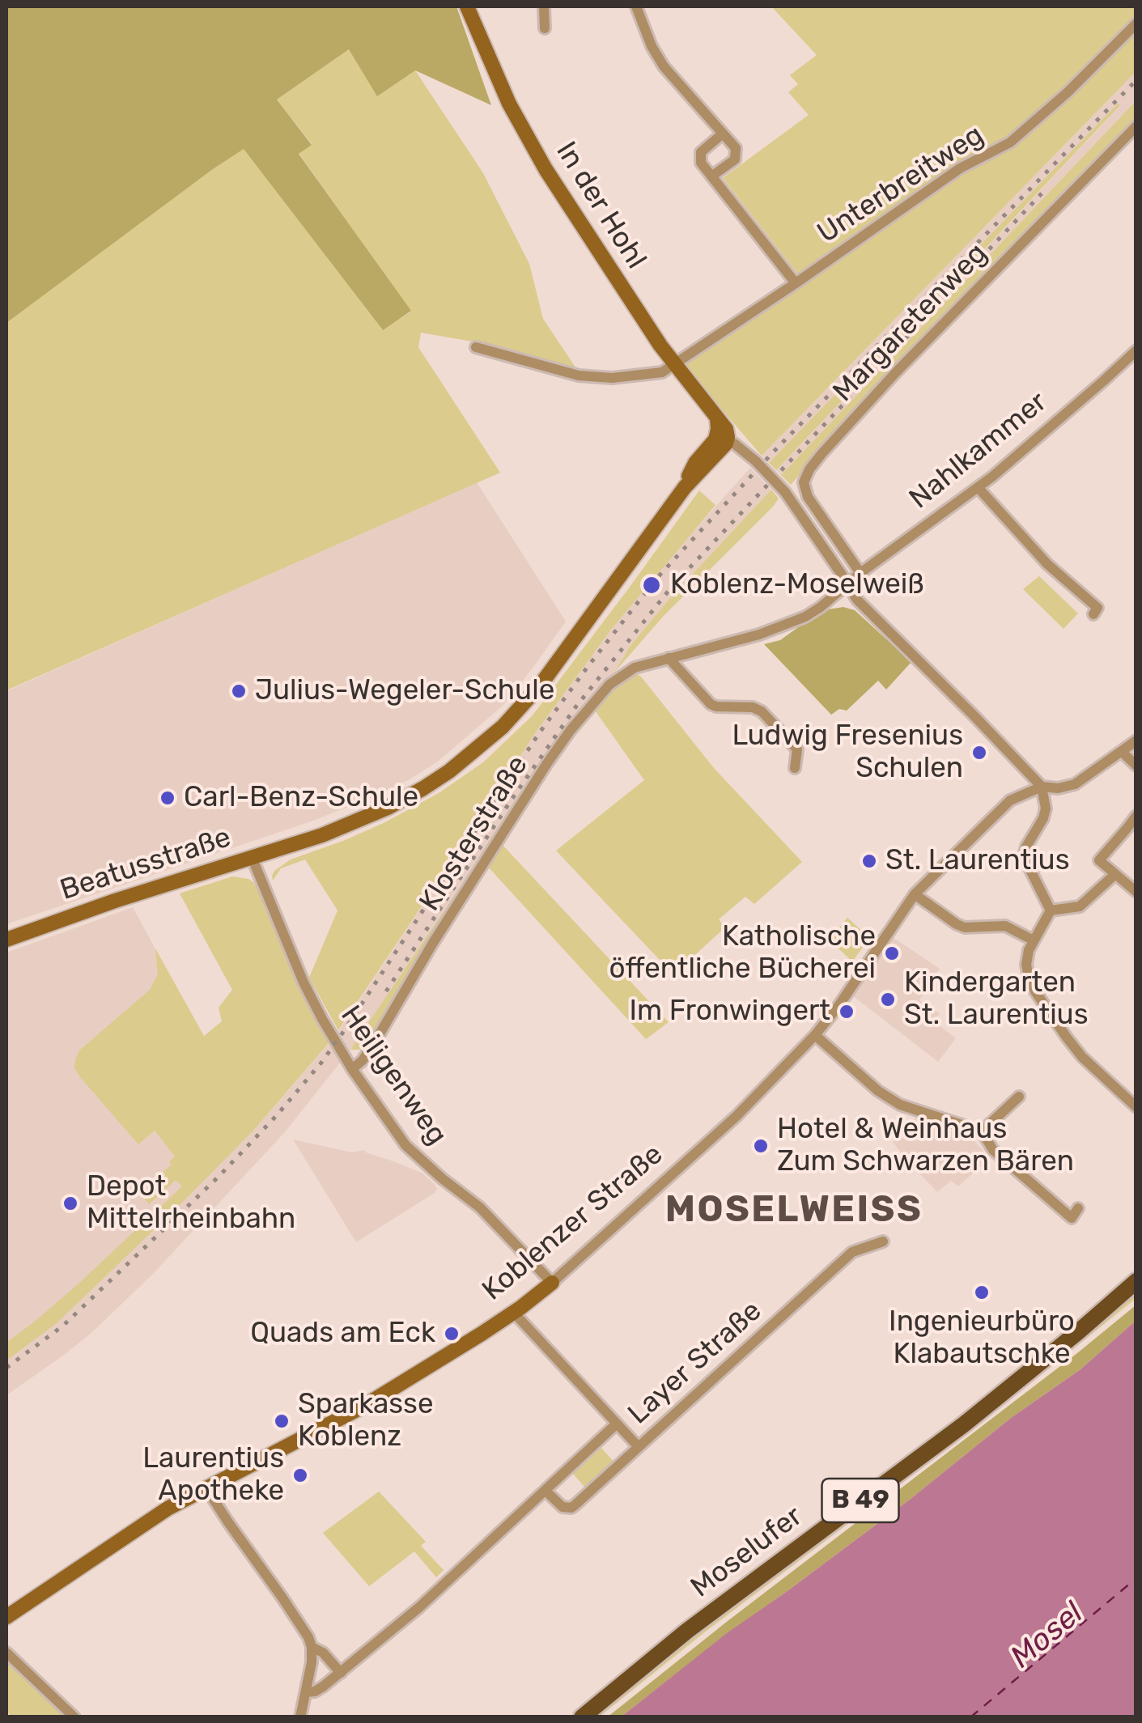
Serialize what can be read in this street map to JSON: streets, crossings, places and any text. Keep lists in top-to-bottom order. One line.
{"streets":{"main road":["B 49","Moselufer"],"street":["Unterbreitweg","In der Hohl","Margaretenweg","Nahlkammer","Klosterstraße","Beatusstraße","Heiligenweg","Koblenzer Straße","Layer Straße"]},"crossings":[["Unterbreitweg","In der Hohl"],["In der Hohl","Beatusstraße"],["Margaretenweg","Nahlkammer"],["Nahlkammer","Klosterstraße"],["Klosterstraße","Heiligenweg"],["Beatusstraße","Heiligenweg"],["Heiligenweg","Koblenzer Straße"]],"districts":["MOSELWEISS"],"water":["Mosel"],"places":["Koblenz-Moselweiß","Julius-Wegeler-Schule","Ludwig Fresenius Schulen","Carl-Benz-Schule","St. Laurentius","Katholische öffentliche Bücherei","Kindergarten St. Laurentius","Im Fronwingert","Hotel & Weinhaus Zum Schwarzen Bären","Depot Mittelrheinbahn","Ingenieurbüro Klabautschke","Quads am Eck","Sparkasse Koblenz","Laurentius Apotheke"]}
